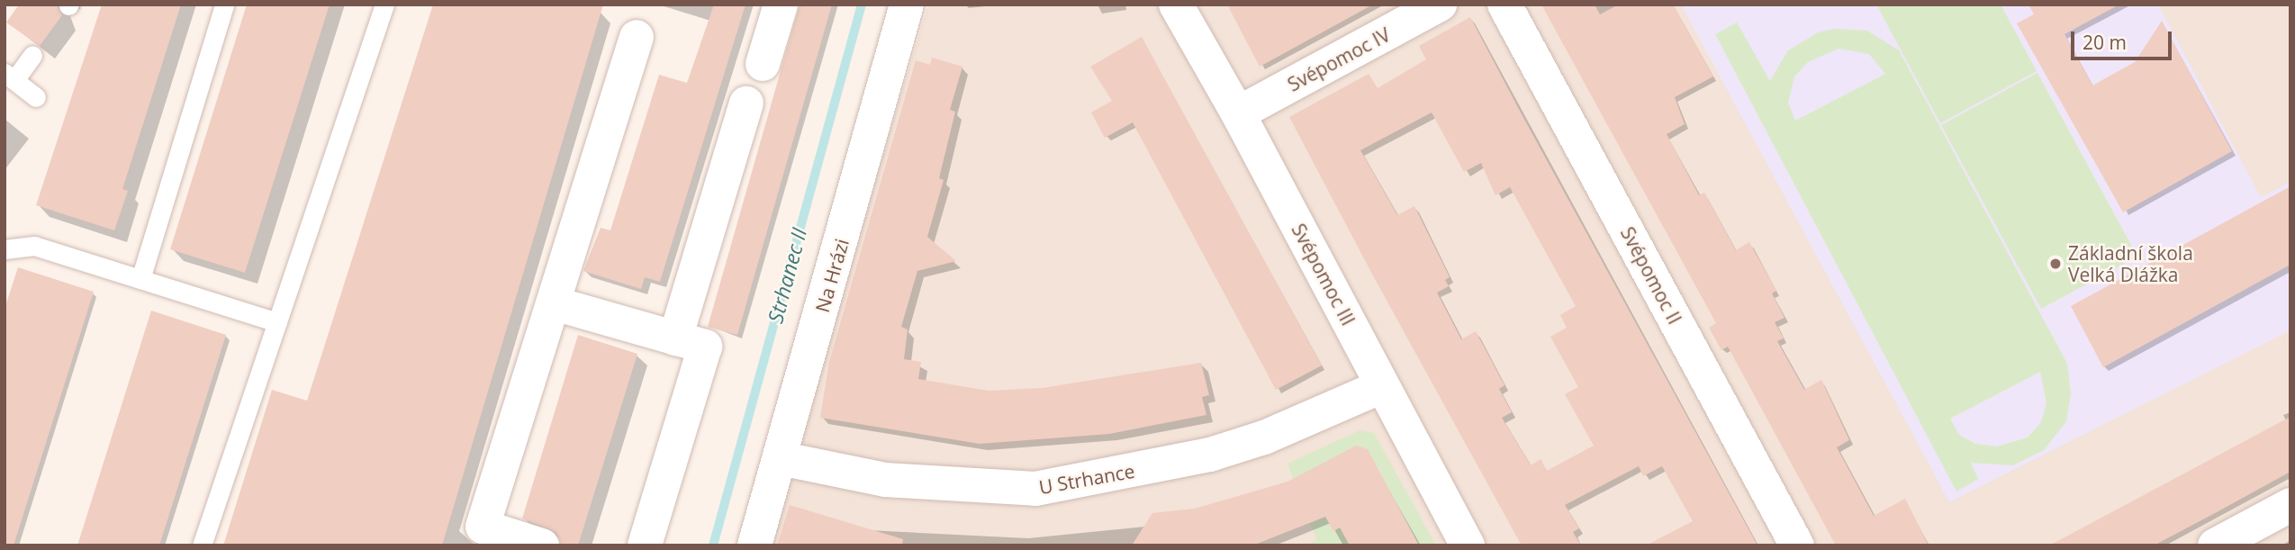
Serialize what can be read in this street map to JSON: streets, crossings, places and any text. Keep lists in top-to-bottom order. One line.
{"streets":{"street":["Svépomoc IV","Svépomoc III","Na Hrázi","Svépomoc II","U Strhance"]},"crossings":[["Svépomoc IV","Svépomoc III"],["Svépomoc III","U Strhance"],["Na Hrázi","U Strhance"]],"water":["Strhanec II"],"places":["Základní škola Velká Dlážka"],"scale_bar":"20 m"}
